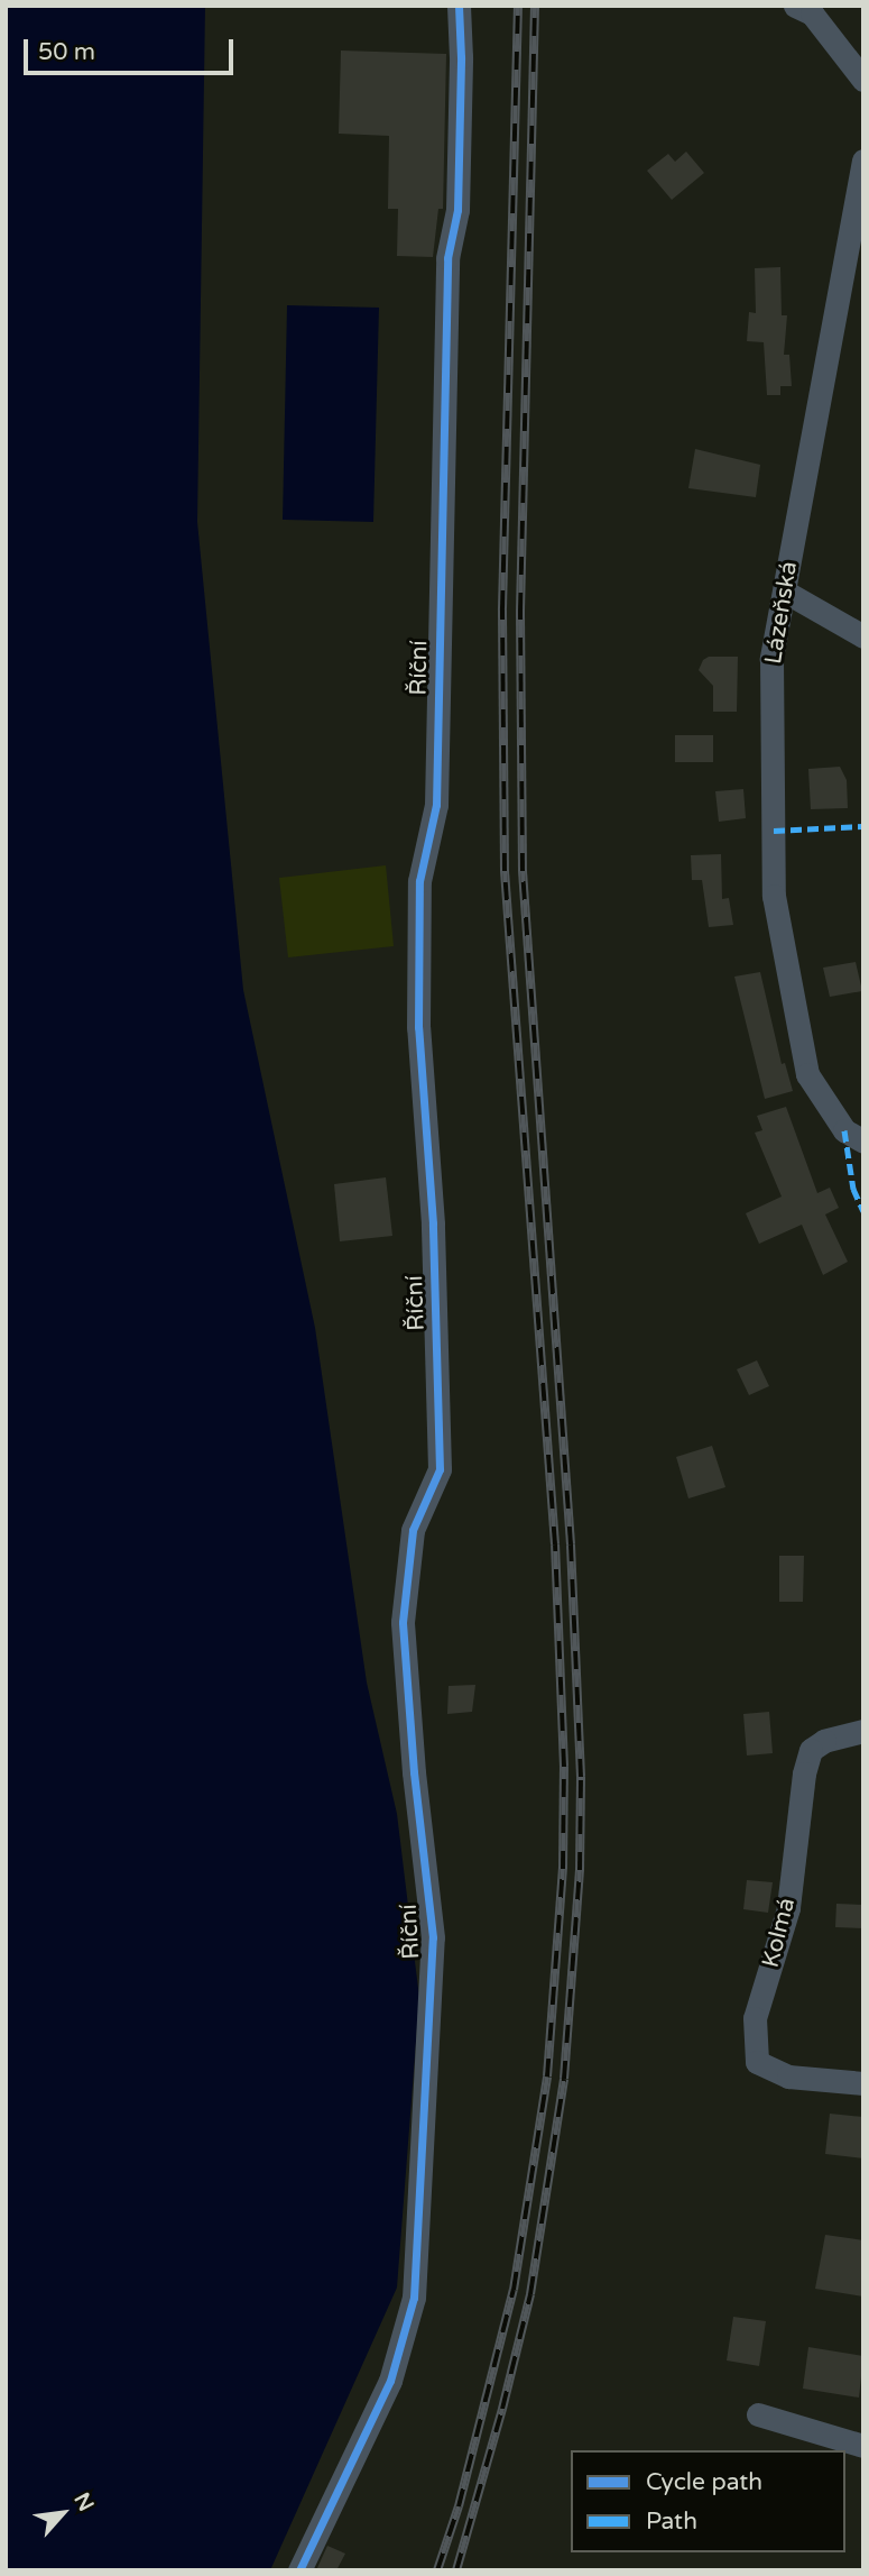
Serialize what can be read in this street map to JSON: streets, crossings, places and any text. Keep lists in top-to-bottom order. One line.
{"streets":{"street":["Lázeňská","Říční","Kolmá"]},"legend":["Cycle path","Path"],"scale_bar":"50 m","north":"top right"}
